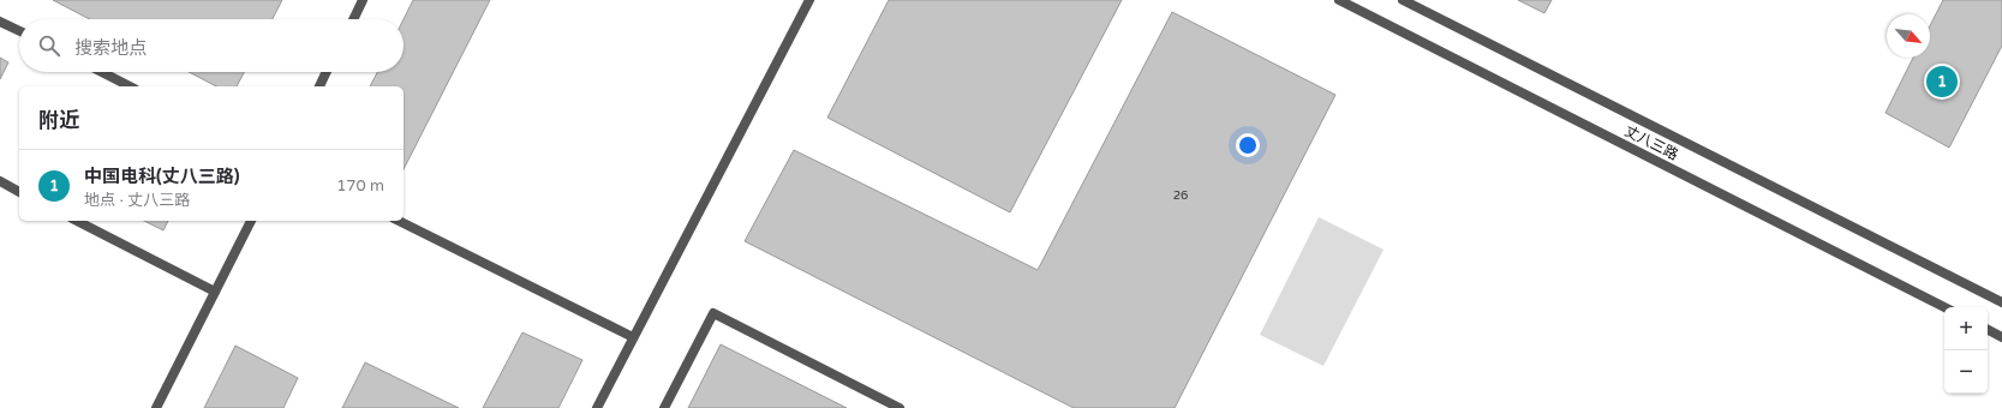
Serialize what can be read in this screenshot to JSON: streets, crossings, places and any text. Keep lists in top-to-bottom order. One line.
{"streets":{"street":["丈八三路"]},"house_numbers":["26"],"north":"bottom right","page":{"search":"搜索地点","pins":"1","heading":"附近","list":[{"mark":"1","name":"中国电科(丈八三路)","note":"地点 · 丈八三路","value":"170 m"}],"map_buttons":["+","−"]}}
